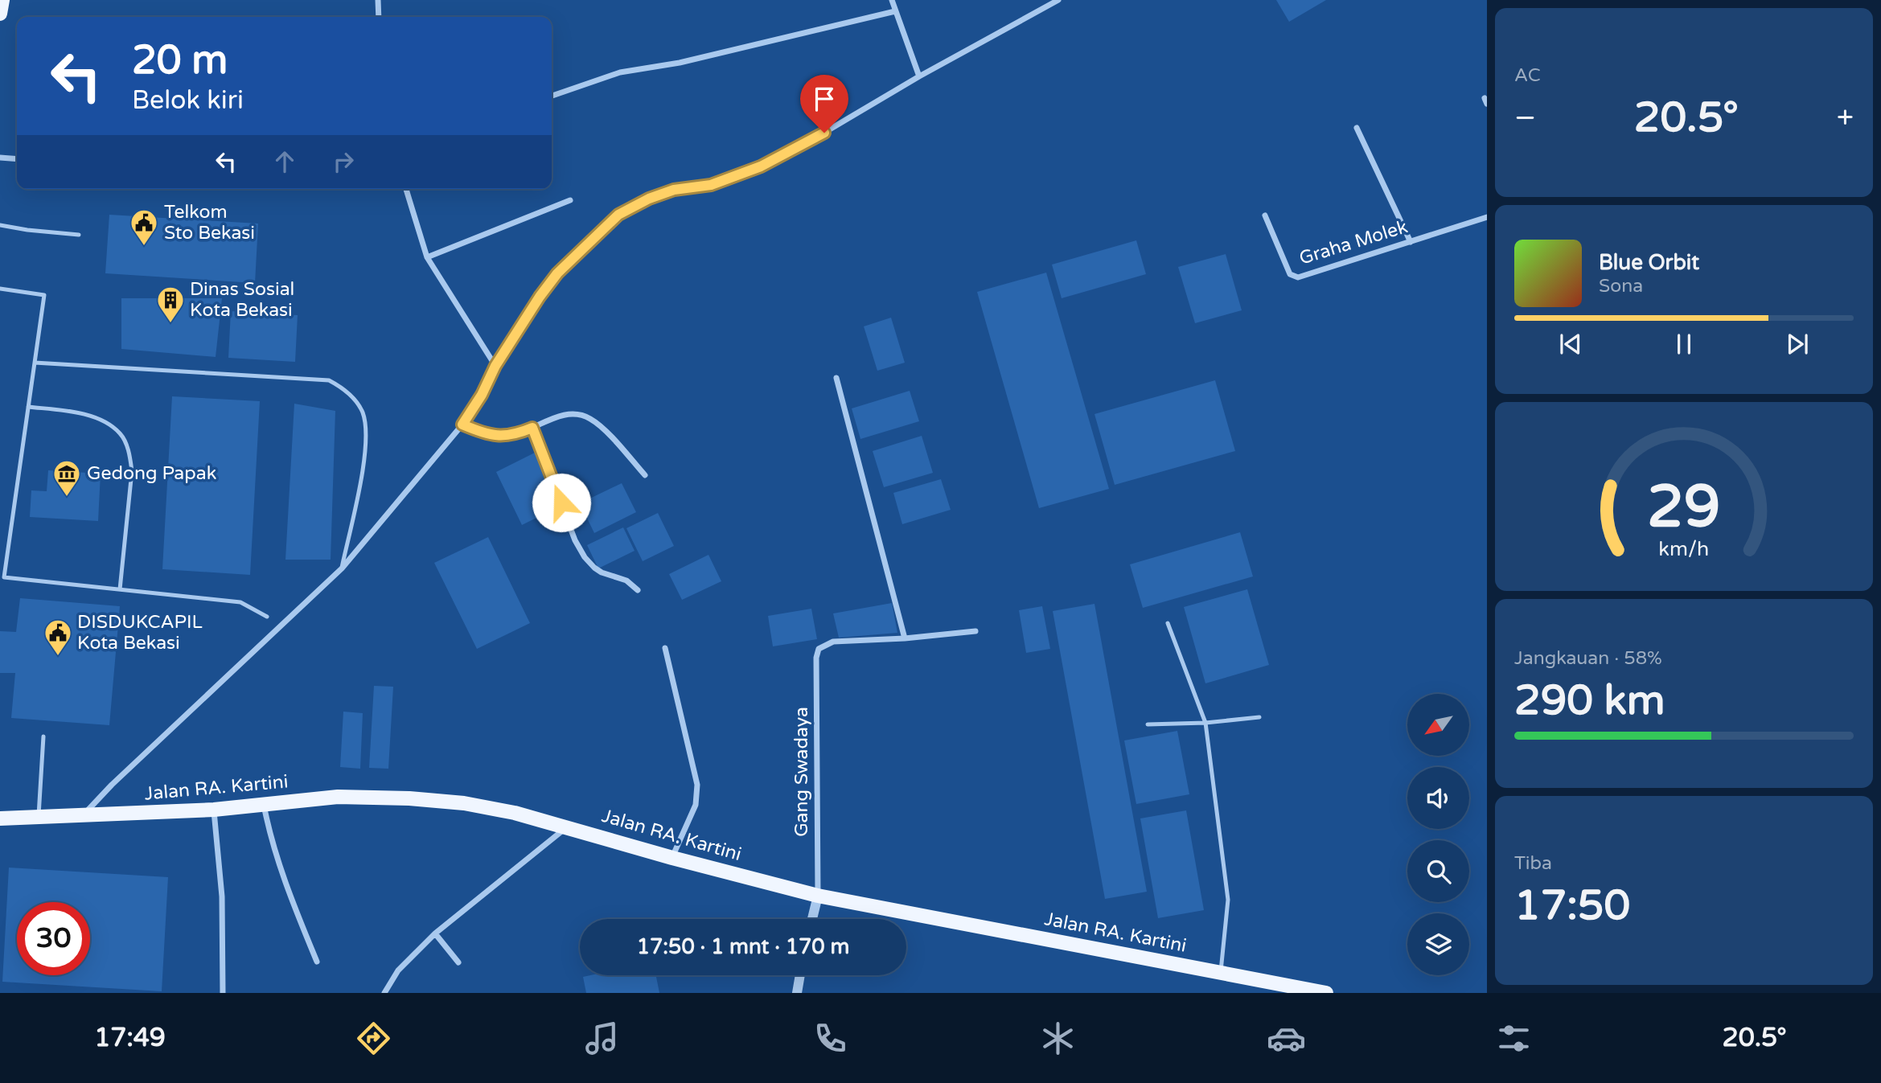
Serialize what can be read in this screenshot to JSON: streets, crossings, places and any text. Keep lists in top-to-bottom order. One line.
{"streets":{"main road":["Jalan RA. Kartini"],"street":["Graha Molek","Gang Swadaya"]},"crossings":[["Gang Swadaya","Jalan RA. Kartini"]],"places":{"public building":["Telkom Sto Bekasi","DISDUKCAPIL Kota Bekasi"],"building":["Dinas Sosial Kota Bekasi"],"museum":["Gedong Papak"]},"north":"bottom left","page":{"tile":["AC",["Jangkauan · 58%","290 km"],["Tiba","17:50"]],"turn":["20 m","Belok kiri"],"heat":["−","20.5°","+"],"song":["Blue Orbit","Sona"],"limit":"30","trip":"17:50 · 1 mnt · 170 m","tabs":["17:49","20.5°"],"gauge":["29","km/h"]}}
